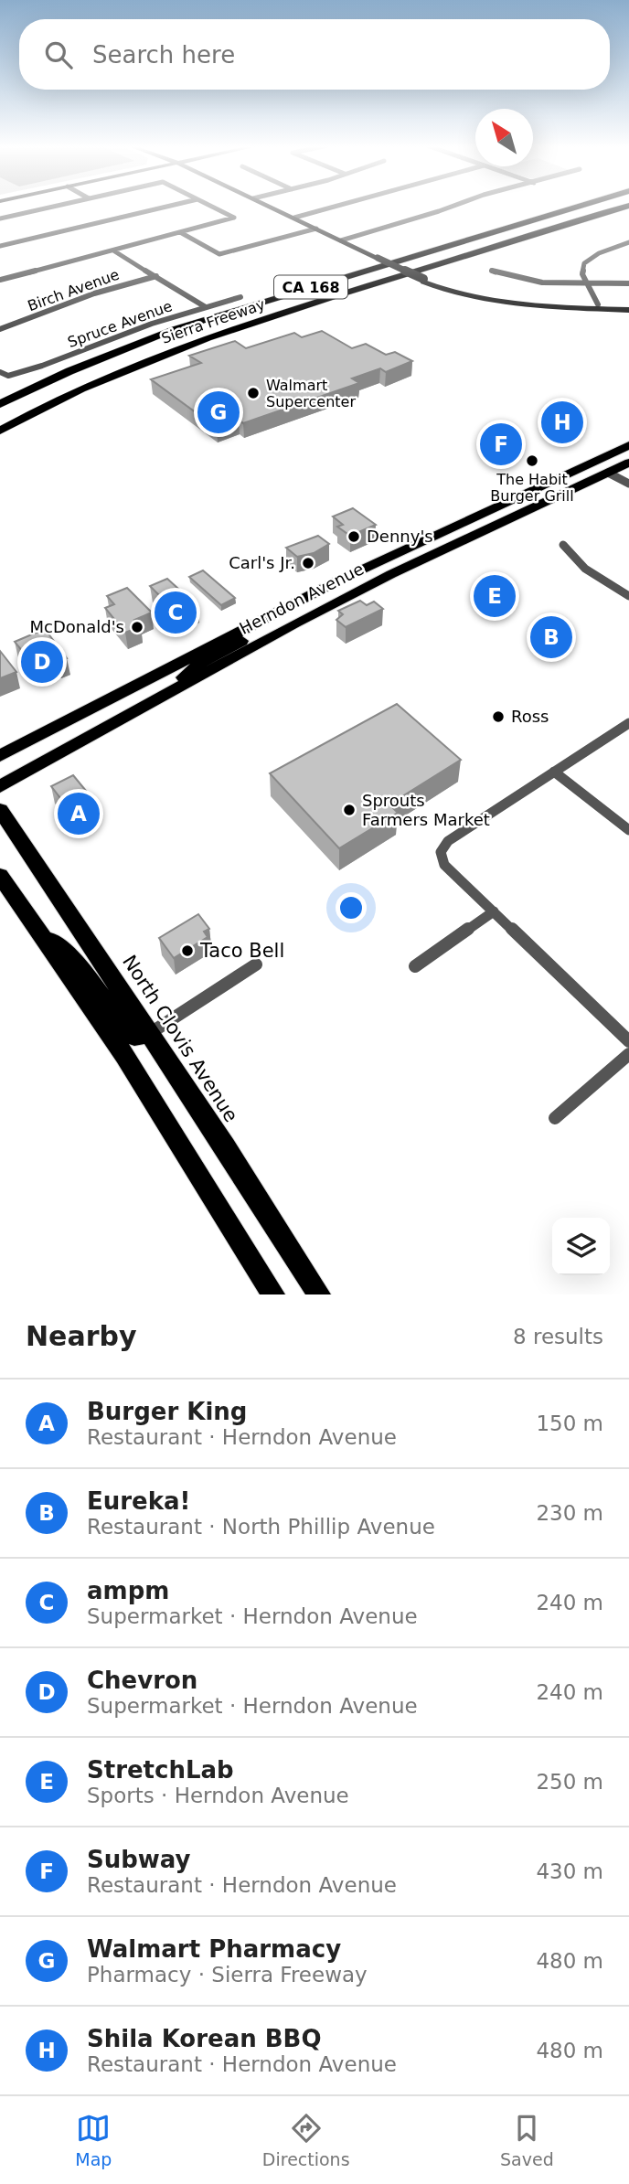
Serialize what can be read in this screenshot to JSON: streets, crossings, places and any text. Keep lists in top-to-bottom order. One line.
{"streets":{"highway":["CA 168","Sierra Freeway"],"main road":["Herndon Avenue","North Clovis Avenue"],"street":["Birch Avenue","Spruce Avenue"]},"places":["Walmart Supercenter","The Habit Burger Grill","Denny's","Carl's Jr.","McDonald's","Ross","Sprouts Farmers Market","Taco Bell"],"north":"top left","page":{"search":"Search here","pins":["G","H","F","E","C","B","D","A"],"heading":["Nearby","8 results"],"list":[{"mark":"A","name":"Burger King","note":"Restaurant · Herndon Avenue","value":"150 m"},{"mark":"B","name":"Eureka!","note":"Restaurant · North Phillip Avenue","value":"230 m"},{"mark":"C","name":"ampm","note":"Supermarket · Herndon Avenue","value":"240 m"},{"mark":"D","name":"Chevron","note":"Supermarket · Herndon Avenue","value":"240 m"},{"mark":"E","name":"StretchLab","note":"Sports · Herndon Avenue","value":"250 m"},{"mark":"F","name":"Subway","note":"Restaurant · Herndon Avenue","value":"430 m"},{"mark":"G","name":"Walmart Pharmacy","note":"Pharmacy · Sierra Freeway","value":"480 m"},{"mark":"H","name":"Shila Korean BBQ","note":"Restaurant · Herndon Avenue","value":"480 m"}],"nav":["Map","Directions","Saved"]}}
